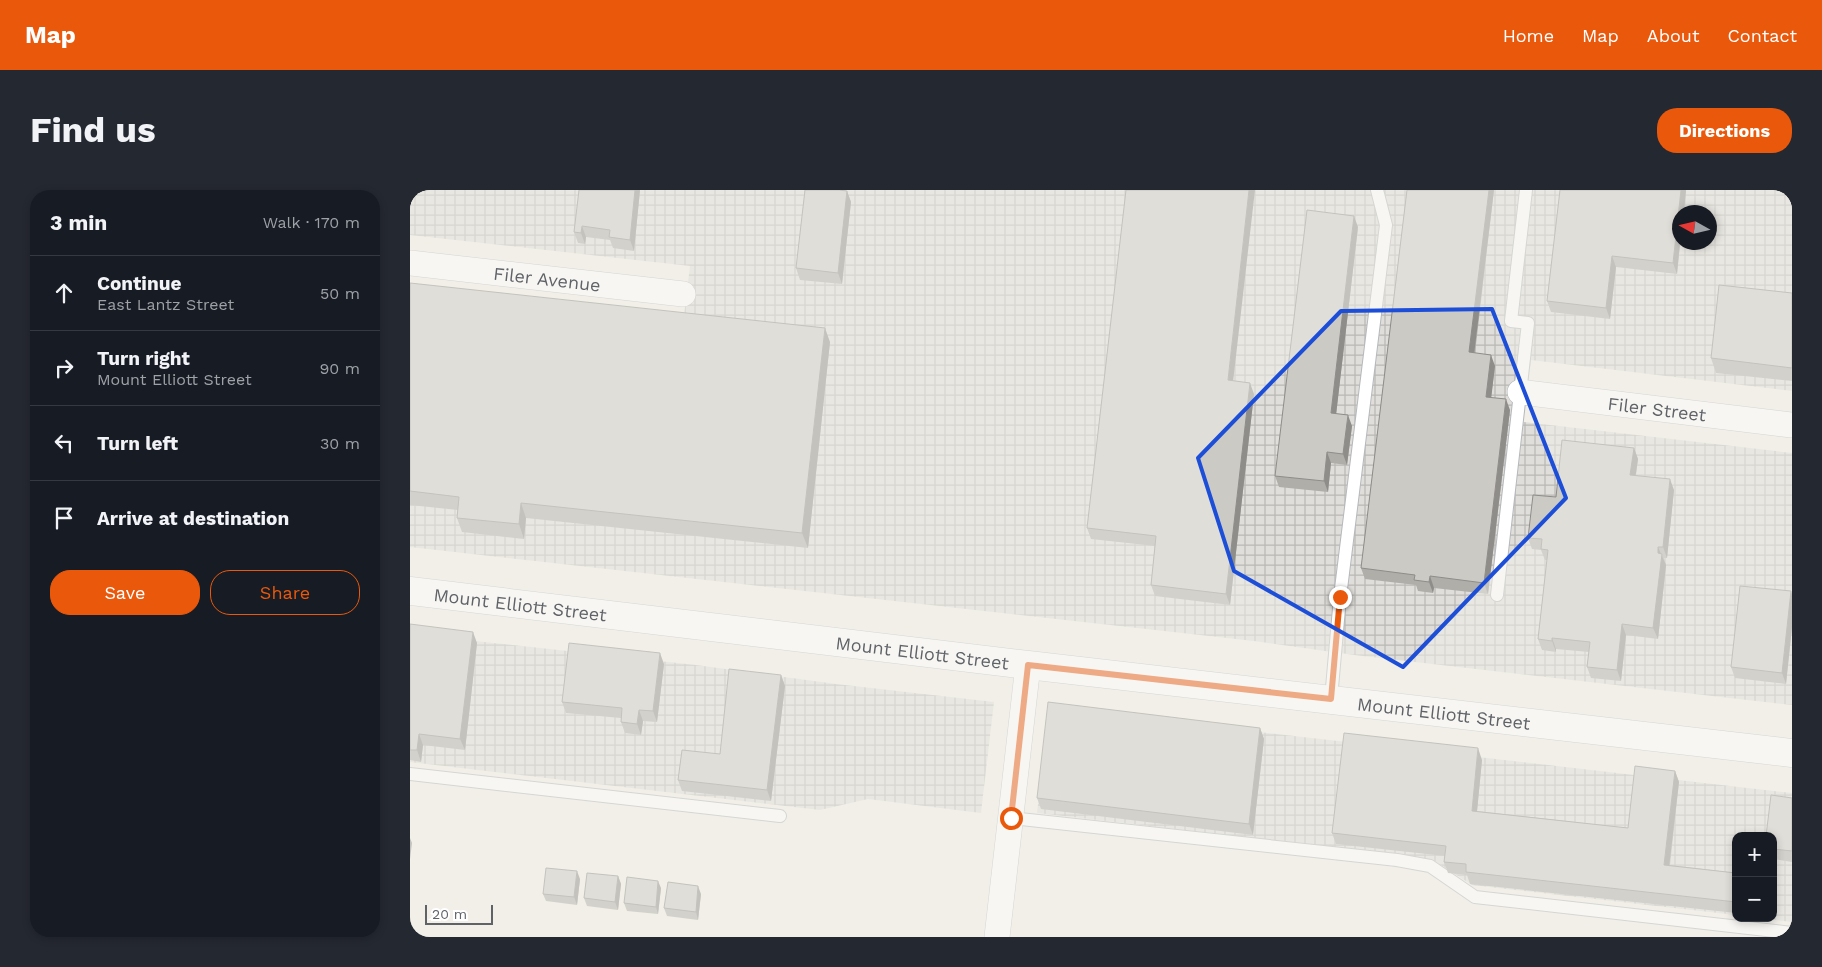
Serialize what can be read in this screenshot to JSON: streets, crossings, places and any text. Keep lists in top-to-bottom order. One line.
{"streets":{"street":["Filer Avenue","Filer Street","Mount Elliott Street"]},"scale_bar":"20 m","north":"left","page":{"header":"Map","nav":["Home","Map","About","Contact"],"buttons":["Directions",["Save","Share"]],"title":"Find us","heading":["3 min","Walk · 170 m"],"list":[["Continue","East Lantz Street","50 m"],["Turn right","Mount Elliott Street","90 m"],["Turn left","30 m"],"Arrive at destination"],"map_buttons":["+","−"],"scale":"20 m"}}
